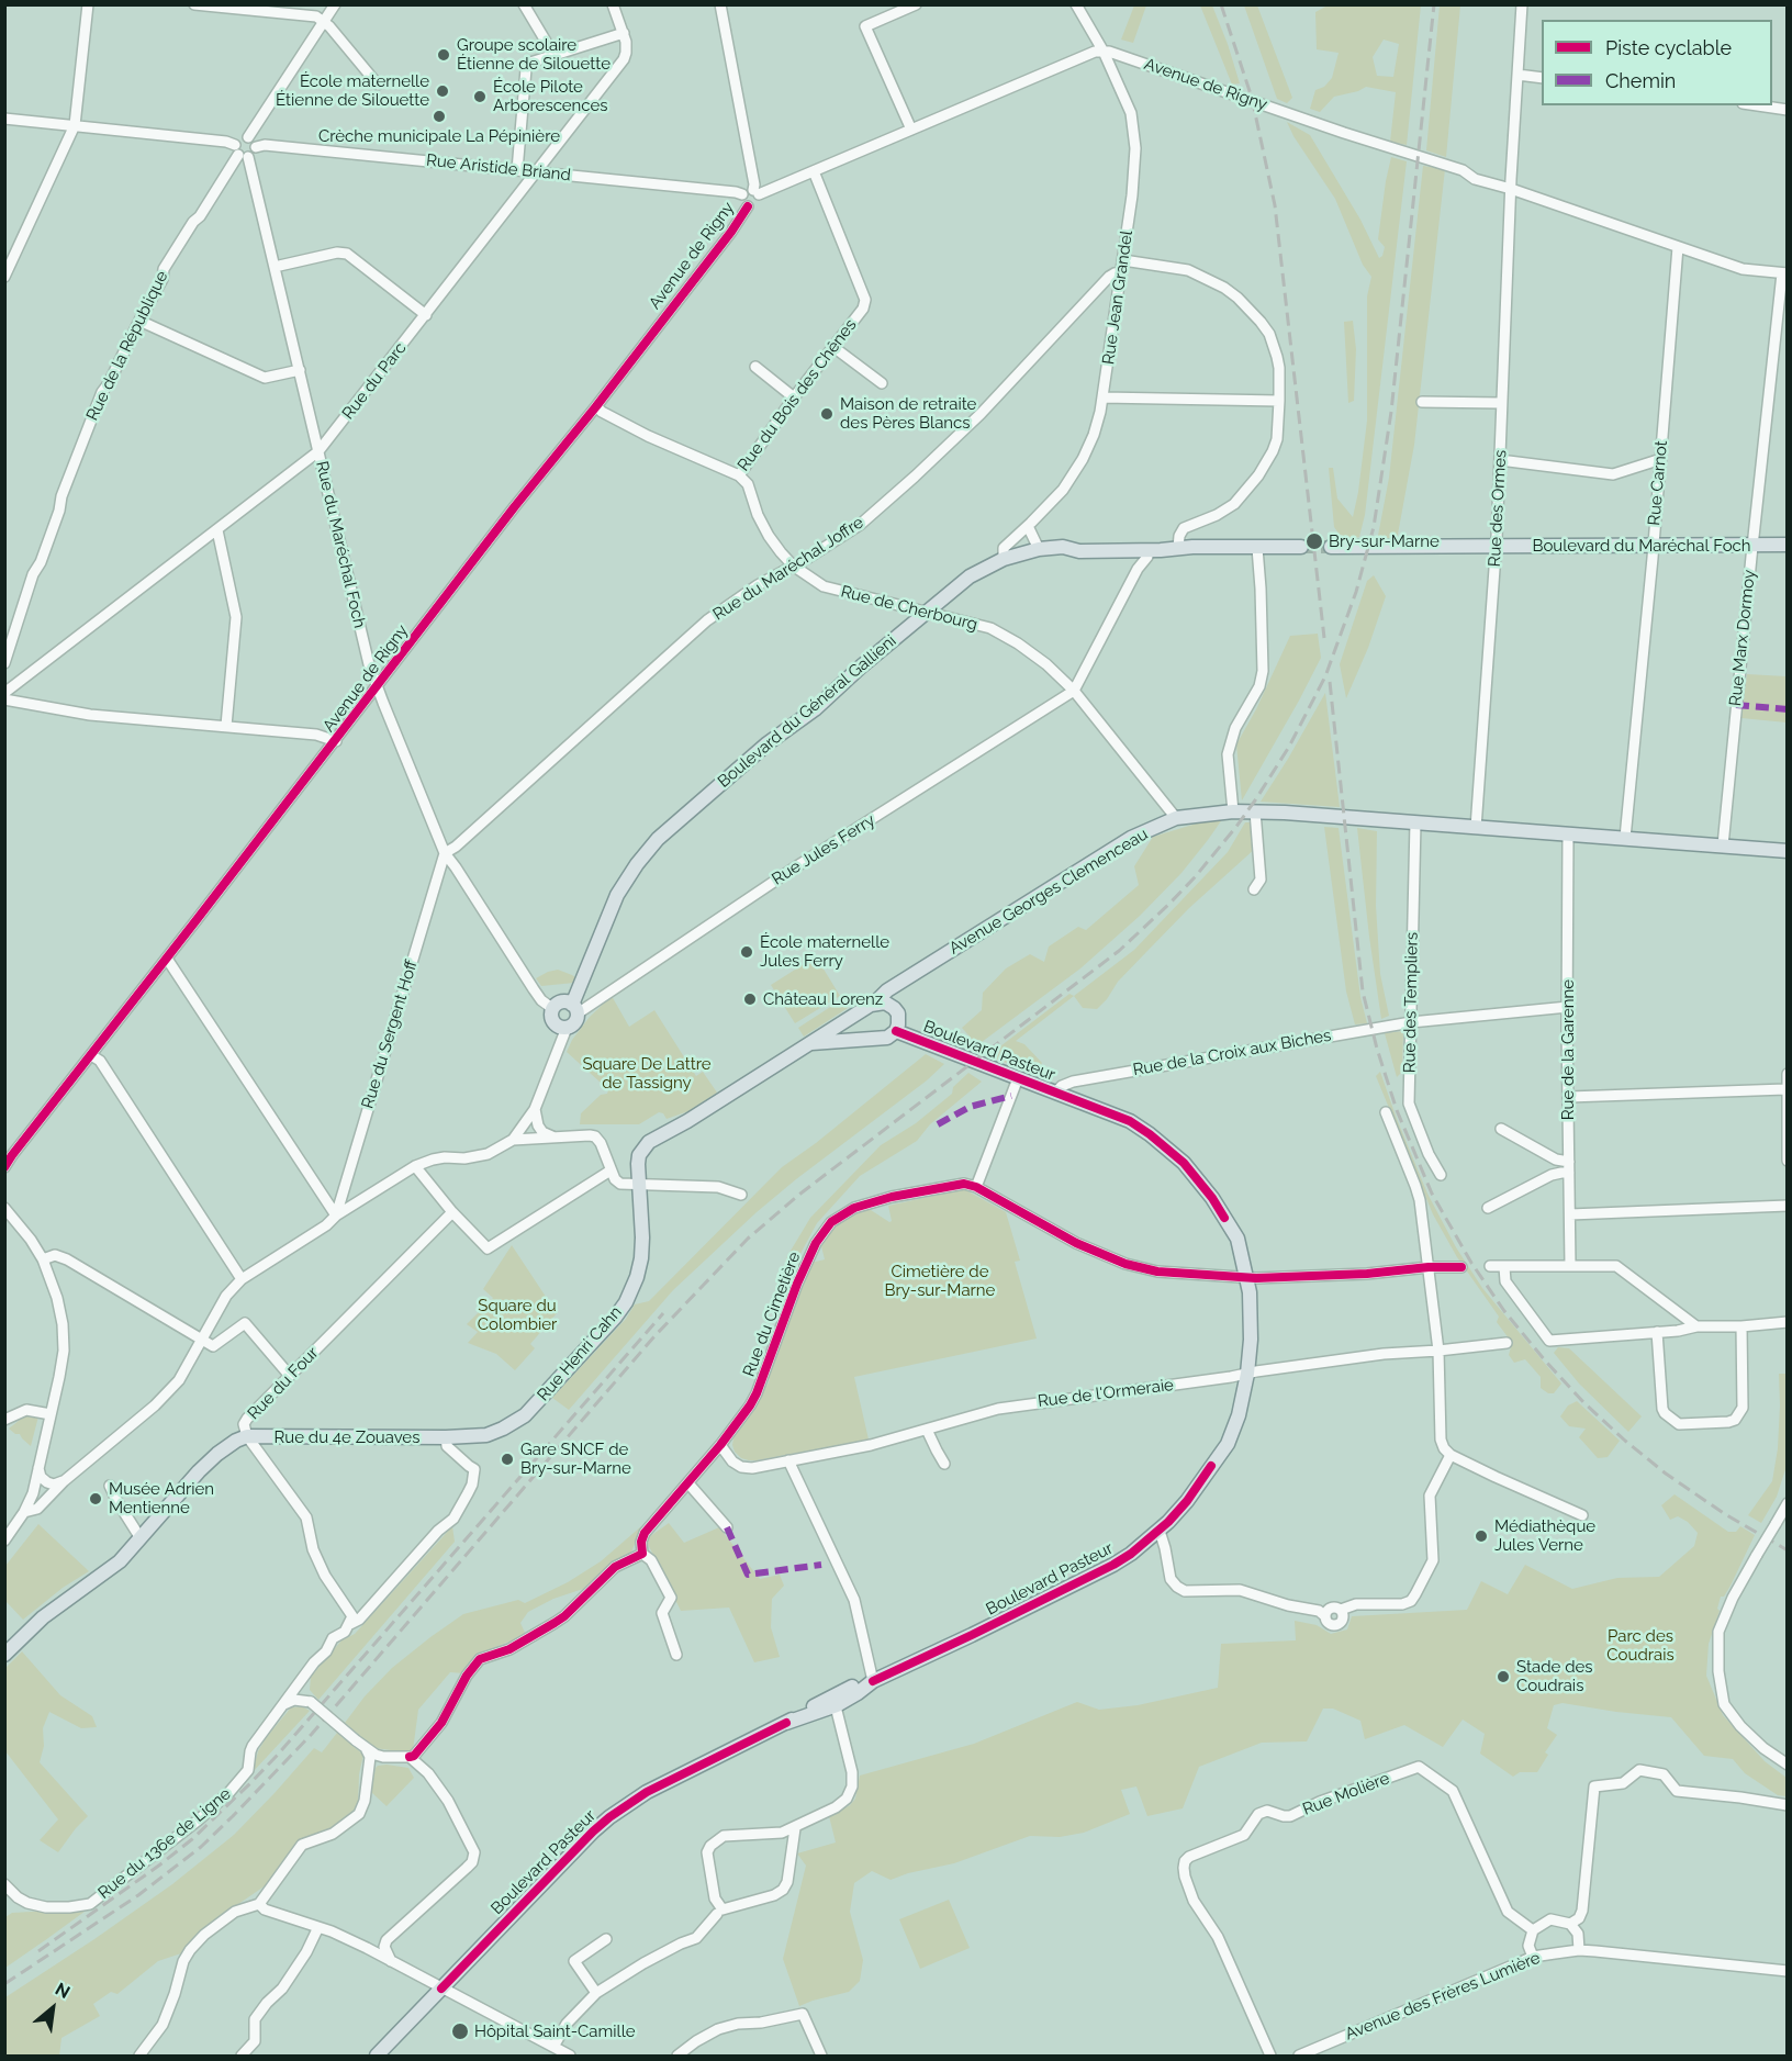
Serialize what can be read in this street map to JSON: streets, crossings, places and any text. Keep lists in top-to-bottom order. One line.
{"streets":{"main road":["Boulevard du Maréchal Foch","Boulevard du Général Gallieni","Avenue Georges Clemenceau","Boulevard Pasteur","Rue Henri Cahn","Rue du Four","Rue du 4e Zouaves"],"street":["Avenue de Rigny","Rue Aristide Briand","Rue Jean Grandel","Rue de la République","Rue du Parc","Rue du Bois des Chênes","Rue Carnot","Rue des Ormes","Rue du Maréchal Foch","Rue du Maréchal Joffre","Rue de Cherbourg","Rue Marx Dormoy","Rue Jules Ferry","Rue des Templiers","Rue du Sergent Hoff","Rue de la Garenne","Rue de la Croix aux Biches","Rue du Cimetière","Rue de l'Ormeraie","Rue Molière","Rue du 136e de Ligne","Avenue des Frères Lumière"]},"crossings":[["Avenue de Rigny","Rue Aristide Briand"],["Avenue de Rigny","Rue Jean Grandel"],["Avenue de Rigny","Rue du Bois des Chênes"],["Avenue de Rigny","Rue Carnot"],["Avenue de Rigny","Rue des Ormes"],["Avenue de Rigny","Rue du Maréchal Foch"],["Avenue de Rigny","Rue Marx Dormoy"],["Rue Aristide Briand","Rue de la République"],["Rue Aristide Briand","Rue du Parc"],["Rue Jean Grandel","Rue du Maréchal Joffre"],["Rue Jean Grandel","Boulevard du Général Gallieni"],["Rue de la République","Rue du Maréchal Foch"],["Rue du Parc","Rue du Maréchal Foch"],["Rue du Bois des Chênes","Rue de Cherbourg"],["Rue Carnot","Boulevard du Maréchal Foch"],["Rue Carnot","Avenue Georges Clemenceau"],["Rue des Ormes","Boulevard du Maréchal Foch"],["Rue des Ormes","Avenue Georges Clemenceau"],["Rue du Maréchal Foch","Rue du Maréchal Joffre"],["Rue du Maréchal Foch","Boulevard du Général Gallieni"],["Rue du Maréchal Foch","Rue Jules Ferry"],["Rue du Maréchal Foch","Rue du Sergent Hoff"],["Boulevard du Maréchal Foch","Rue Marx Dormoy"],["Rue du Maréchal Joffre","Rue de Cherbourg"],["Rue du Maréchal Joffre","Rue du Sergent Hoff"],["Rue de Cherbourg","Boulevard du Général Gallieni"],["Rue de Cherbourg","Rue Jules Ferry"],["Rue de Cherbourg","Avenue Georges Clemenceau"],["Rue Marx Dormoy","Avenue Georges Clemenceau"],["Boulevard du Général Gallieni","Rue Jules Ferry"],["Avenue Georges Clemenceau","Rue des Templiers"],["Avenue Georges Clemenceau","Rue de la Garenne"],["Avenue Georges Clemenceau","Boulevard Pasteur"],["Avenue Georges Clemenceau","Rue Henri Cahn"],["Rue des Templiers","Rue de la Croix aux Biches"],["Rue de la Garenne","Rue de la Croix aux Biches"],["Boulevard Pasteur","Rue de la Croix aux Biches"],["Boulevard Pasteur","Rue de l'Ormeraie"],["Rue du Cimetière","Rue de l'Ormeraie"],["Rue Henri Cahn","Rue du 4e Zouaves"],["Rue Henri Cahn","Rue du 136e de Ligne"],["Rue du Four","Rue du 4e Zouaves"],["Rue du 4e Zouaves","Rue du 136e de Ligne"]],"parks":["Square De Lattre de Tassigny","Cimetière de Bry-sur-Marne","Square du Colombier","Parc des Coudrais"],"places":["Groupe scolaire Étienne de Silouette","École maternelle Étienne de Silouette","École Pilote Arborescences","Crèche municipale La Pépinière","Maison de retraite des Pères Blancs","Bry-sur-Marne","École maternelle Jules Ferry","Château Lorenz","Gare SNCF de Bry-sur-Marne","Musée Adrien Mentienne","Médiathèque Jules Verne","Stade des Coudrais","Hôpital Saint-Camille"],"legend":["Piste cyclable","Chemin"],"north":"top right"}
